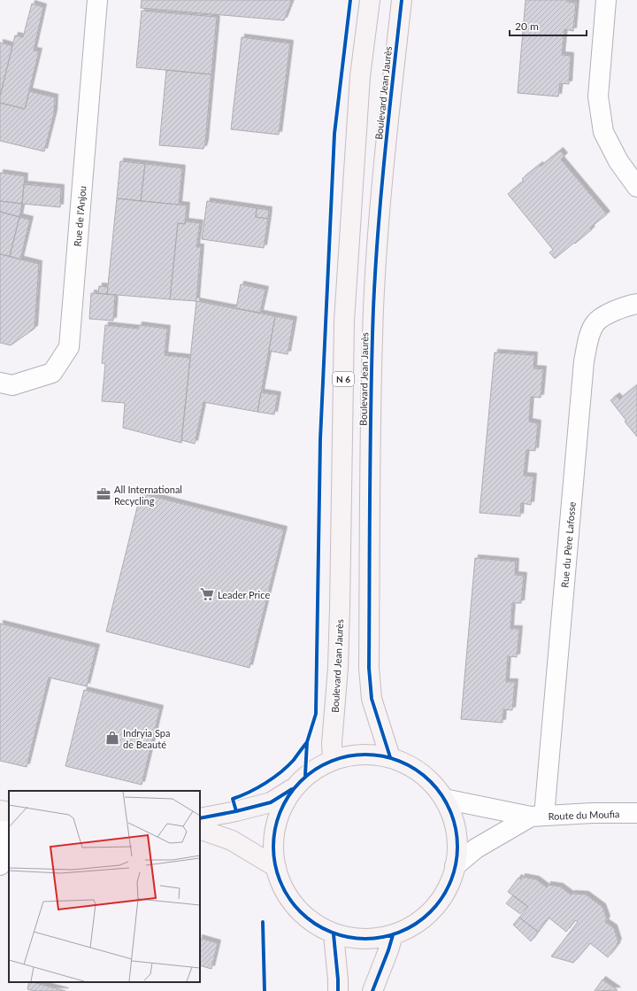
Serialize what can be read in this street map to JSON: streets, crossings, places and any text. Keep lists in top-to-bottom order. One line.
{"streets":{"main road":["Boulevard Jean Jaurès","N 6"],"street":["Rue de l'Anjou","Rue du Père Lafosse","Route du Moufia"]},"crossings":[["Rue du Père Lafosse","Route du Moufia"]],"places":{"office":["All International Recycling"],"supermarket":["Leader Price"],"shop":["Indryia Spa de Beauté"]},"scale_bar":"20 m"}
